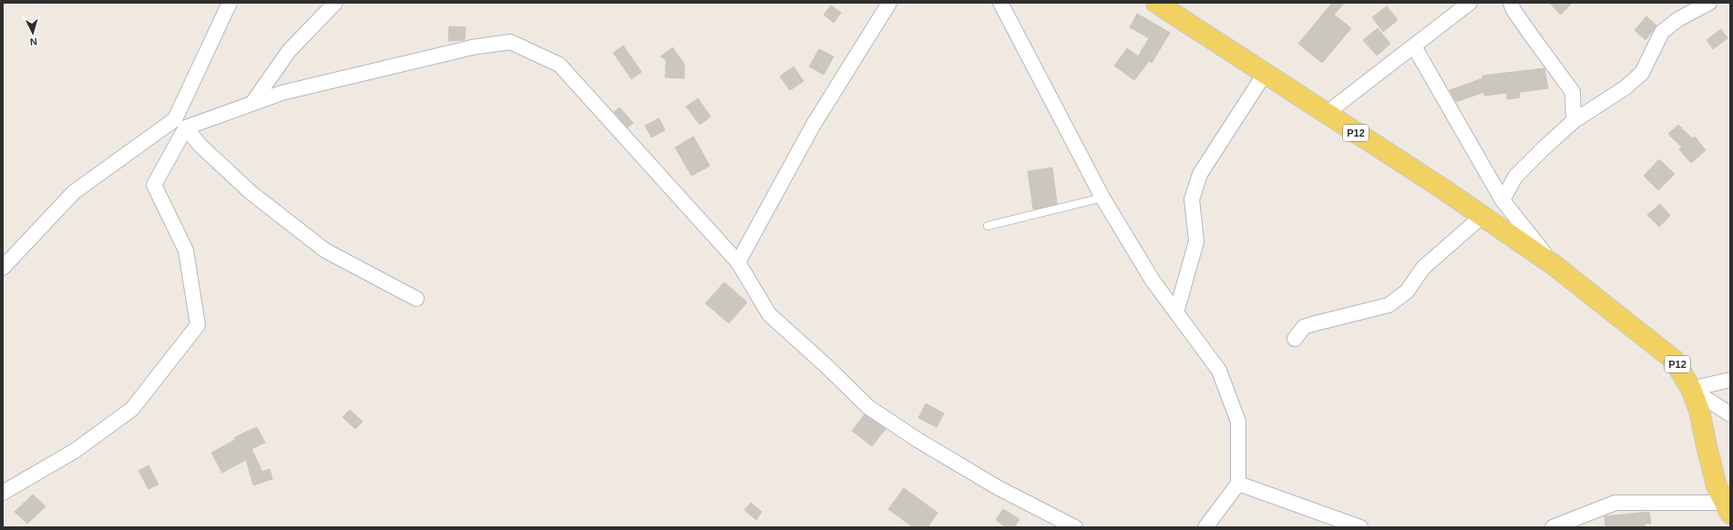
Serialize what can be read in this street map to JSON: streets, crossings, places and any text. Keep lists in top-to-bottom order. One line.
{"streets":{"main road":["P12"]},"north":"bottom"}
